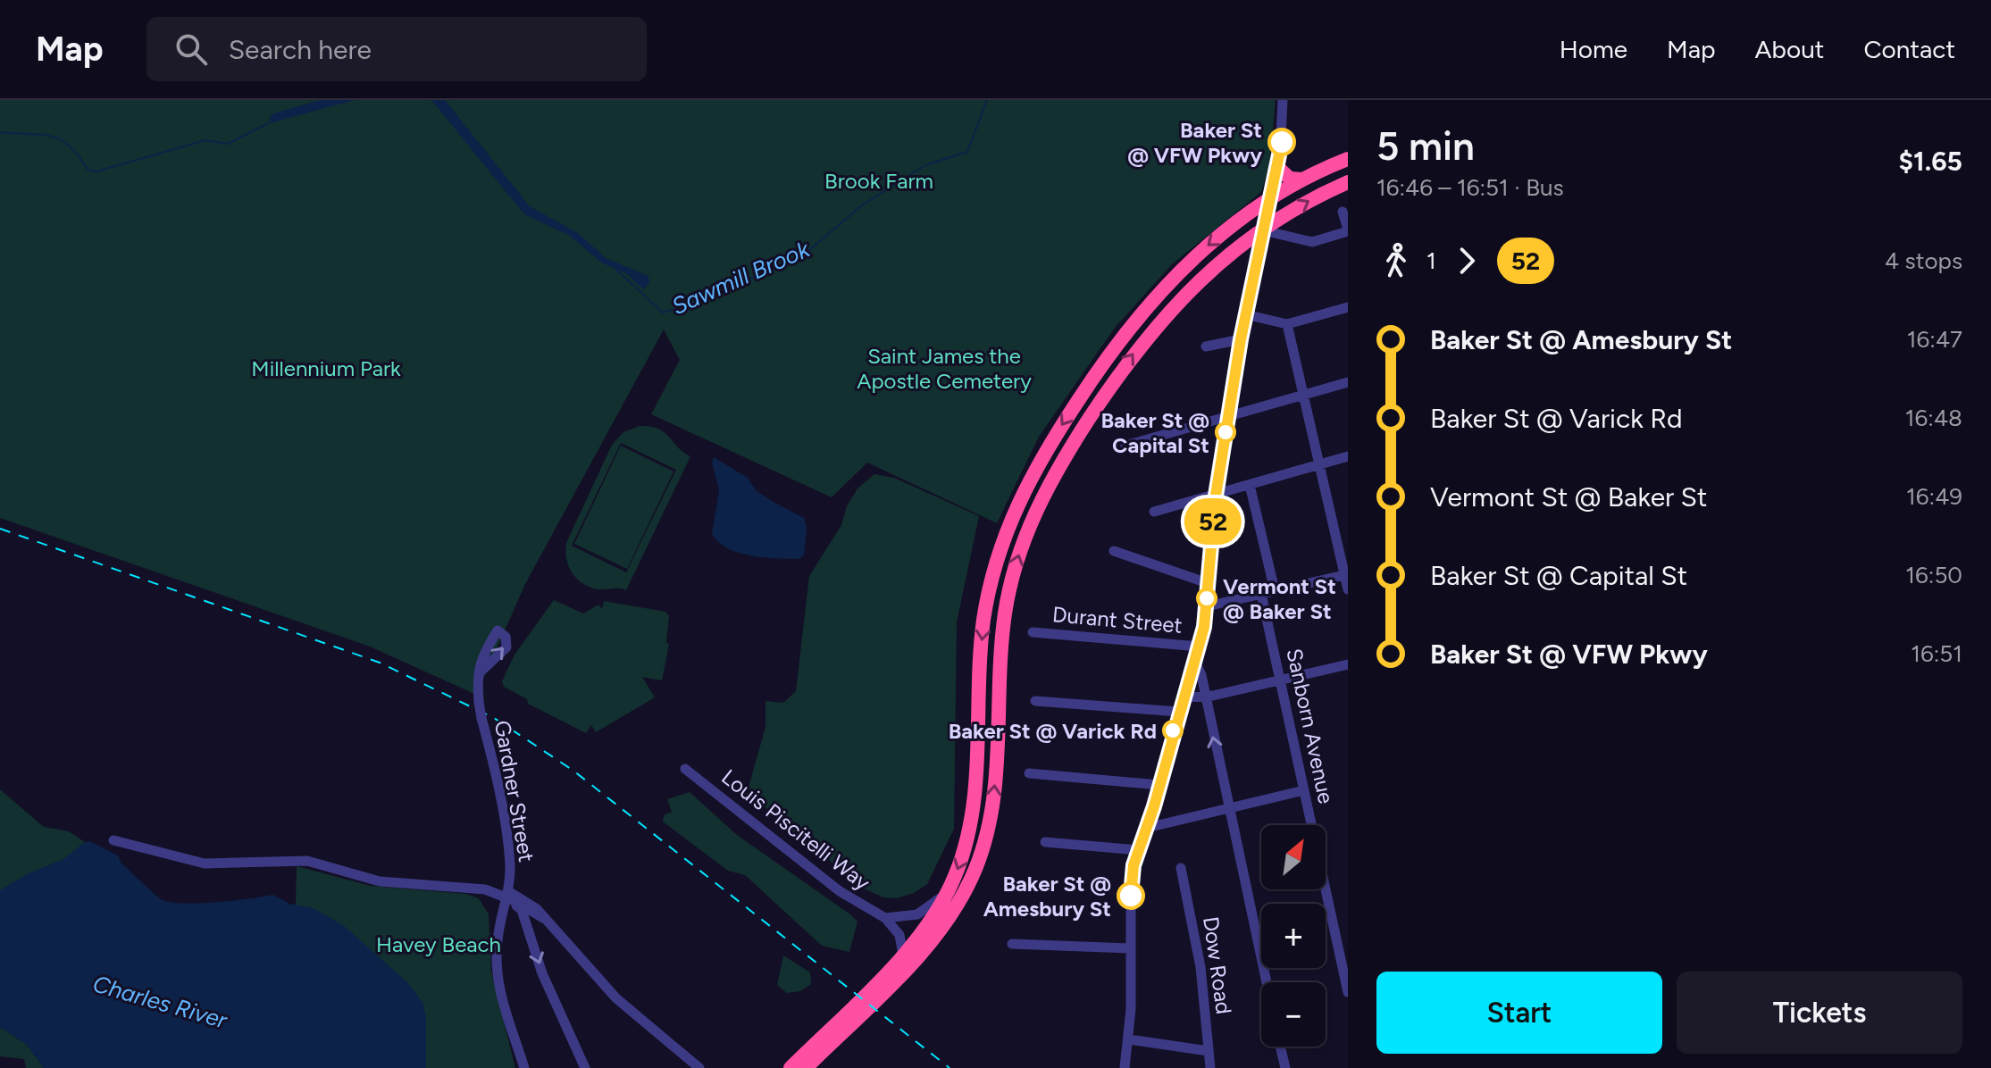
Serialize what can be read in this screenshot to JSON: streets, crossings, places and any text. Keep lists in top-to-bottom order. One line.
{"streets":{"street":["Durant Street","Sanborn Avenue","Gardner Street","Louis Piscitelli Way","Dow Road"]},"water":["Sawmill Brook","Charles River"],"parks":["Brook Farm","Saint James the Apostle Cemetery","Millennium Park","Havey Beach"],"places":["Baker St @ VFW Pkwy","Baker St @ Capital St","Vermont St @ Baker St","Baker St @ Varick Rd","Baker St @ Amesbury St"],"lines":["bus line 52"],"north":"top right","page":{"header":"Map","search":"Search here","nav":["Home","Map","About","Contact"],"on_map":"52","heading":["5 min","16:46 – 16:51 · Bus","$1.65"],"legs":["1","52","4 stops"],"list":[{"name":"Baker St @ Amesbury St","value":"16:47"},{"name":"Baker St @ Varick Rd","value":"16:48"},{"name":"Vermont St @ Baker St","value":"16:49"},{"name":"Baker St @ Capital St","value":"16:50"},{"name":"Baker St @ VFW Pkwy","value":"16:51"}],"map_buttons":["+","−"],"buttons":["Start","Tickets"]}}
